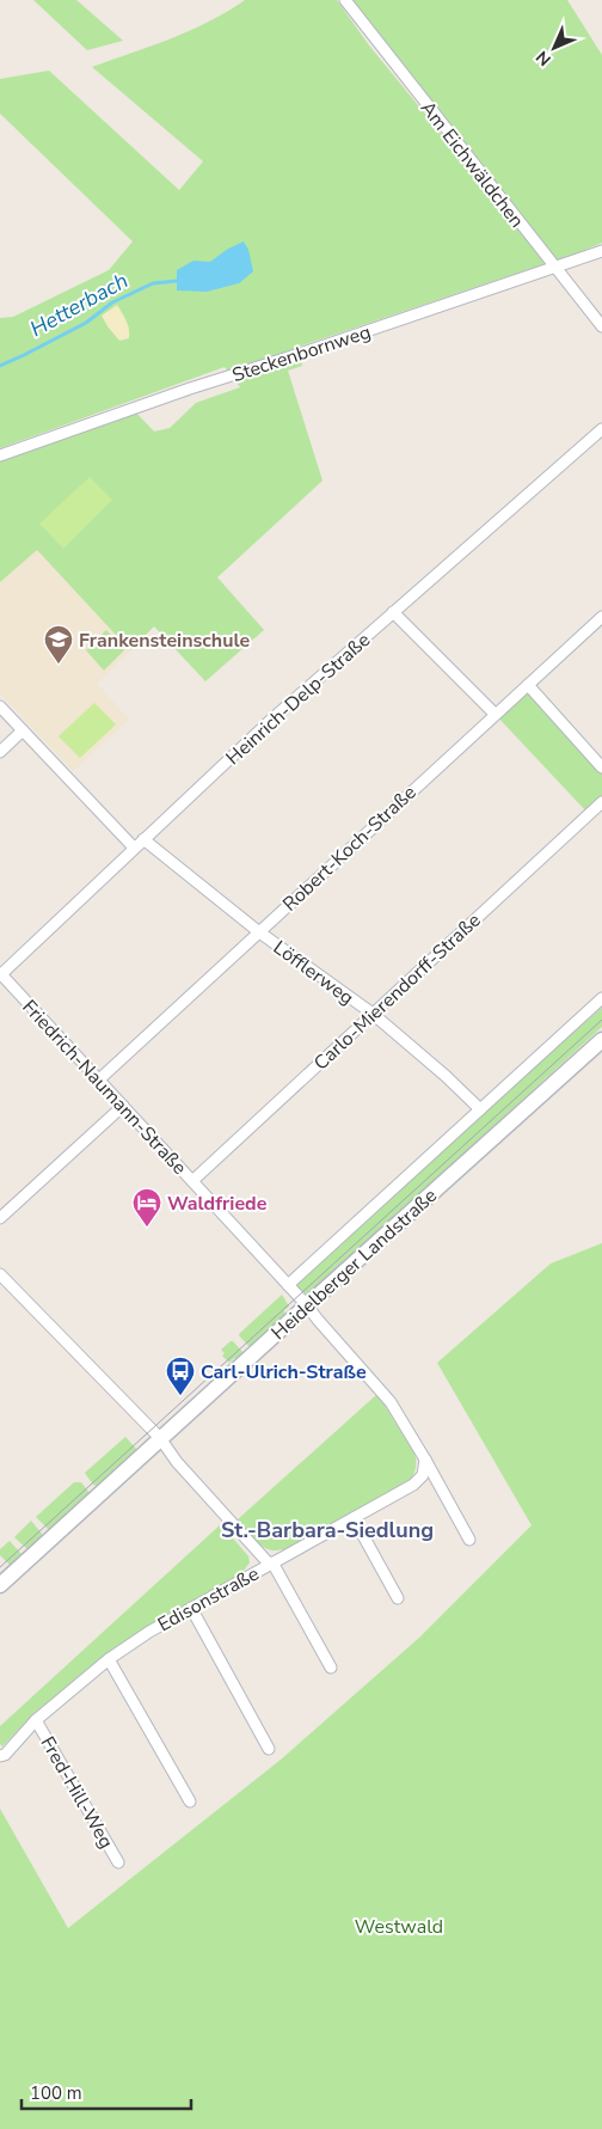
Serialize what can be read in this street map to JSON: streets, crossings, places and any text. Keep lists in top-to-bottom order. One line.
{"streets":{"street":["Am Eichwäldchen","Steckenbornweg","Heinrich-Delp-Straße","Robert-Koch-Straße","Löfflerweg","Carlo-Mierendorff-Straße","Friedrich-Naumann-Straße","Heidelberger Landstraße","Edisonstraße","Fred-Hill-Weg"]},"crossings":[["Am Eichwäldchen","Steckenbornweg"],["Heinrich-Delp-Straße","Löfflerweg"],["Heinrich-Delp-Straße","Friedrich-Naumann-Straße"],["Robert-Koch-Straße","Löfflerweg"],["Robert-Koch-Straße","Friedrich-Naumann-Straße"],["Löfflerweg","Carlo-Mierendorff-Straße"],["Löfflerweg","Heidelberger Landstraße"],["Carlo-Mierendorff-Straße","Friedrich-Naumann-Straße"],["Friedrich-Naumann-Straße","Heidelberger Landstraße"],["Edisonstraße","Fred-Hill-Weg"]],"districts":["St.-Barbara-Siedlung"],"water":["Hetterbach"],"parks":["Westwald"],"places":{"school or university":["Frankensteinschule"],"hotel":["Waldfriede"],"bus stop":["Carl-Ulrich-Straße"]},"scale_bar":"100 m","north":"bottom left"}
